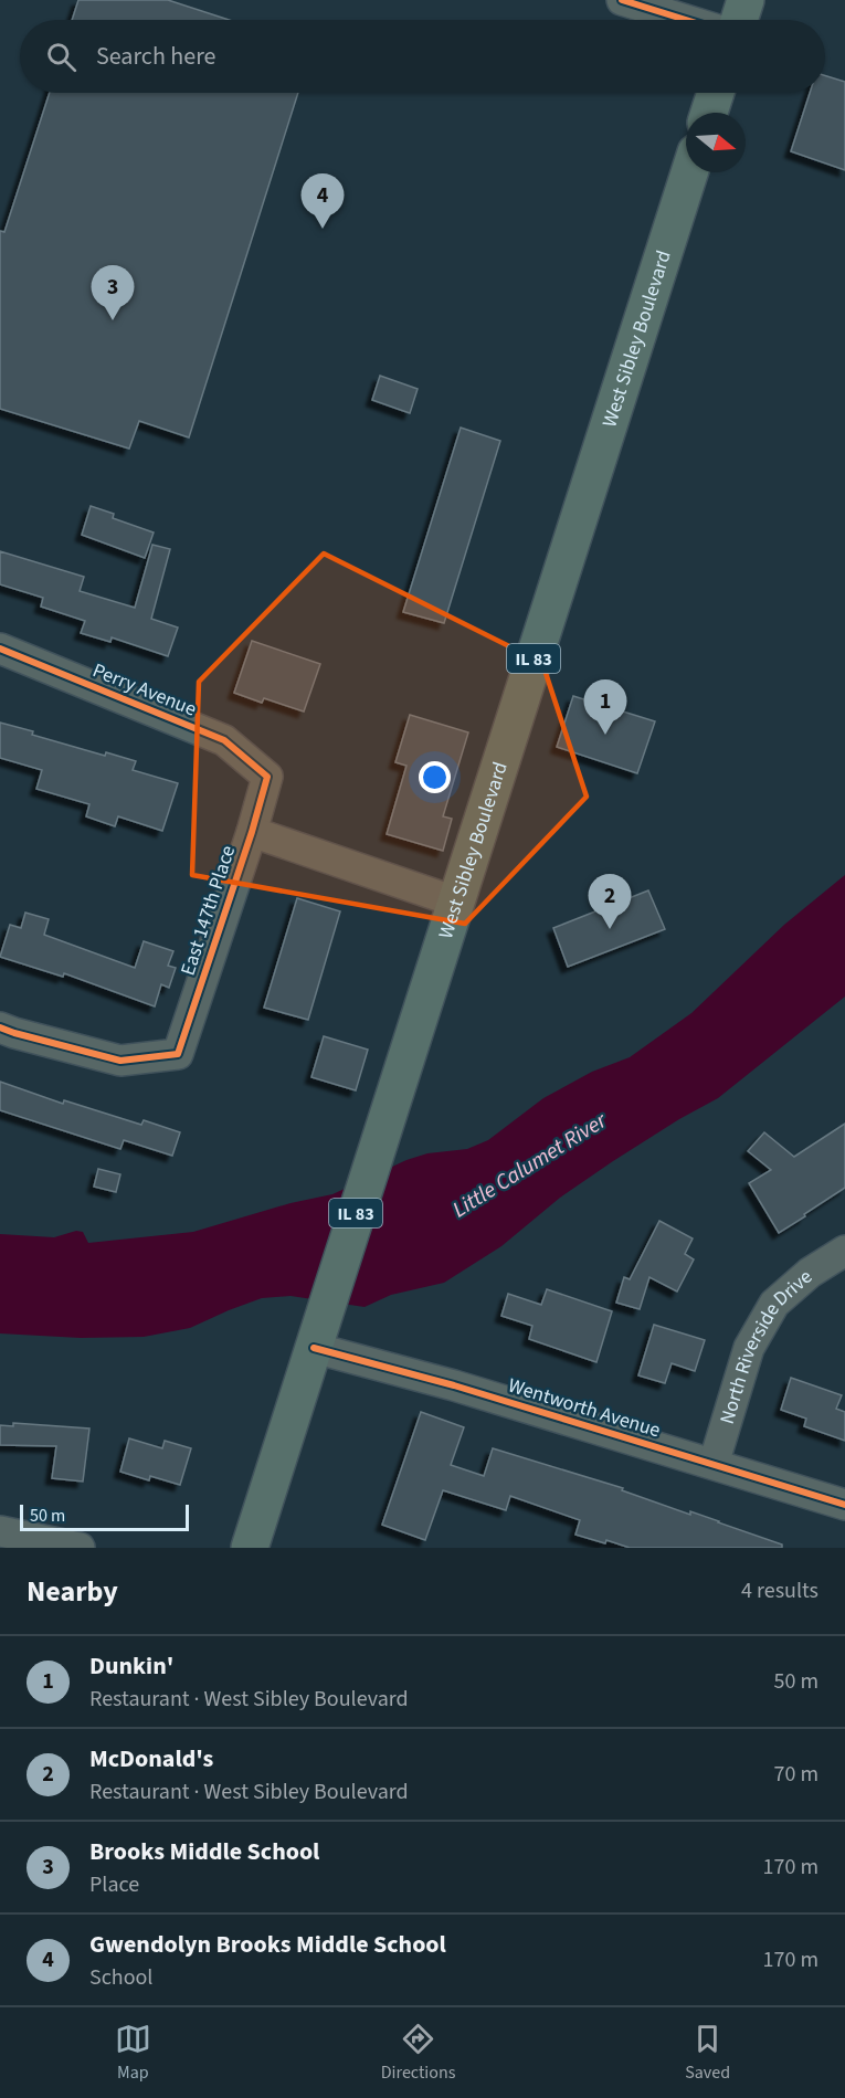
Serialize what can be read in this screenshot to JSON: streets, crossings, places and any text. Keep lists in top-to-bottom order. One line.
{"streets":{"main road":["West Sibley Boulevard","IL 83"],"street":["Perry Avenue","East 147th Place","North Riverside Drive","Wentworth Avenue"]},"crossings":[["West Sibley Boulevard","Wentworth Avenue"],["Perry Avenue","East 147th Place"],["North Riverside Drive","Wentworth Avenue"]],"water":["Little Calumet River"],"scale_bar":"50 m","north":"right","page":{"search":"Search here","pins":["4","3","1","2"],"scale":"50 m","heading":["Nearby","4 results"],"list":[{"mark":"1","name":"Dunkin'","note":"Restaurant · West Sibley Boulevard","value":"50 m"},{"mark":"2","name":"McDonald's","note":"Restaurant · West Sibley Boulevard","value":"70 m"},{"mark":"3","name":"Brooks Middle School","note":"Place","value":"170 m"},{"mark":"4","name":"Gwendolyn Brooks Middle School","note":"School","value":"170 m"}],"nav":["Map","Directions","Saved"]}}
